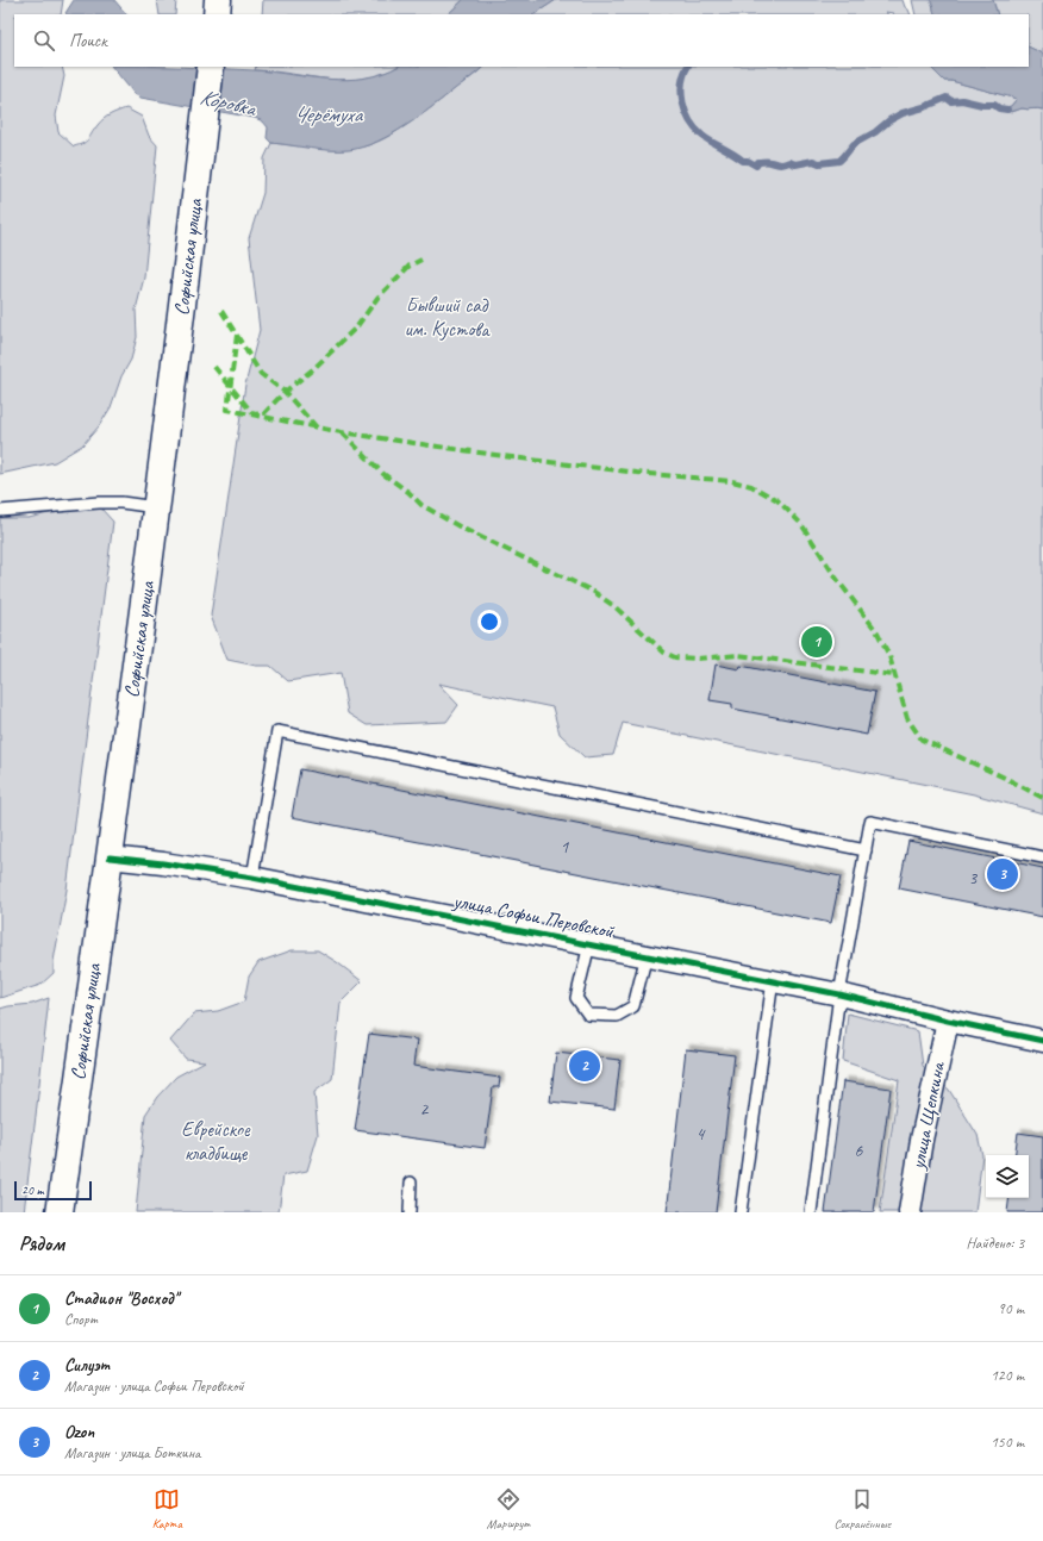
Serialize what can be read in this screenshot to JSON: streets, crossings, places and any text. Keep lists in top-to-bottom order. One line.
{"streets":{"main road":["Софийская улица"],"street":["улица Софьи Перовской","улица Щепкина"]},"crossings":[["Софийская улица","улица Софьи Перовской"],["улица Софьи Перовской","улица Щепкина"]],"water":["Коровка","Черёмуха"],"parks":["Бывший сад им. Кустова","Еврейское кладбище"],"house_numbers":["1","3","2","4","6"],"scale_bar":"20 m","page":{"search":"Поиск","pins":["1","3","2"],"scale":"20 m","heading":["Рядом","Найдено: 3"],"list":[{"mark":"1","name":"Стадион \"Восход\"","note":"Спорт","value":"90 m"},{"mark":"2","name":"Силуэт","note":"Магазин · улица Софьи Перовской","value":"120 m"},{"mark":"3","name":"Ozon","note":"Магазин · улица Боткина","value":"150 m"}],"nav":["Карта","Маршрут","Сохранённые"]}}
